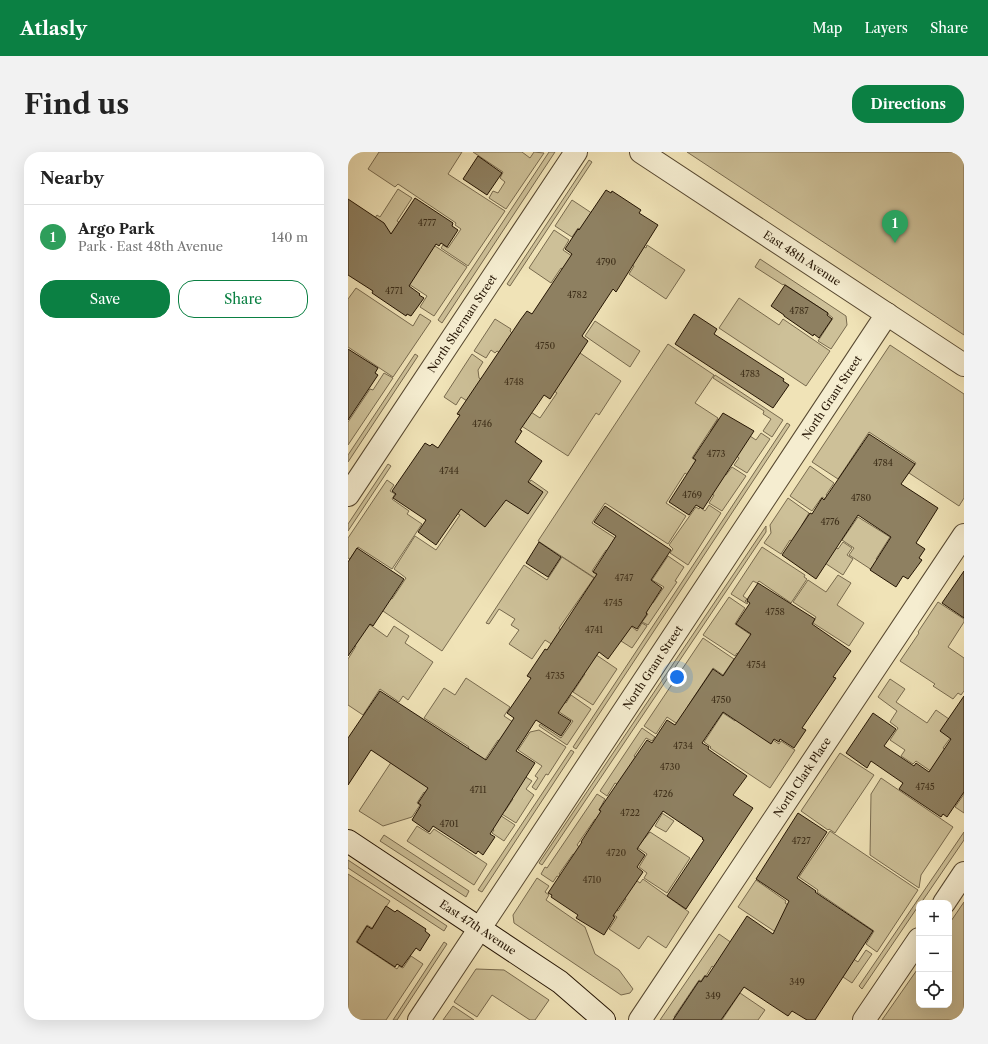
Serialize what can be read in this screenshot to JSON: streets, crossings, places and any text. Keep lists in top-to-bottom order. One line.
{"streets":{"street":["East 48th Avenue","North Sherman Street","North Grant Street","North Clark Place","East 47th Avenue"]},"crossings":[["East 48th Avenue","North Grant Street"],["North Grant Street","East 47th Avenue"]],"house_numbers":["4777","4790","4771","4782","4787","4750","4783","4748","4746","4773","4784","4744","4769","4780","4776","4747","4745","4758","4741","4754","4735","4750","4734","4730","4745","4711","4726","4722","4701","4727","4720","4710","349","349"],"page":{"header":"Atlasly","nav":["Map","Layers","Share"],"buttons":["Directions",["Save","Share"]],"title":"Find us","heading":"Nearby","list":[{"mark":"1","name":"Argo Park","note":"Park · East 48th Avenue","value":"140 m"}],"pins":"1","map_buttons":["+","−"]}}
